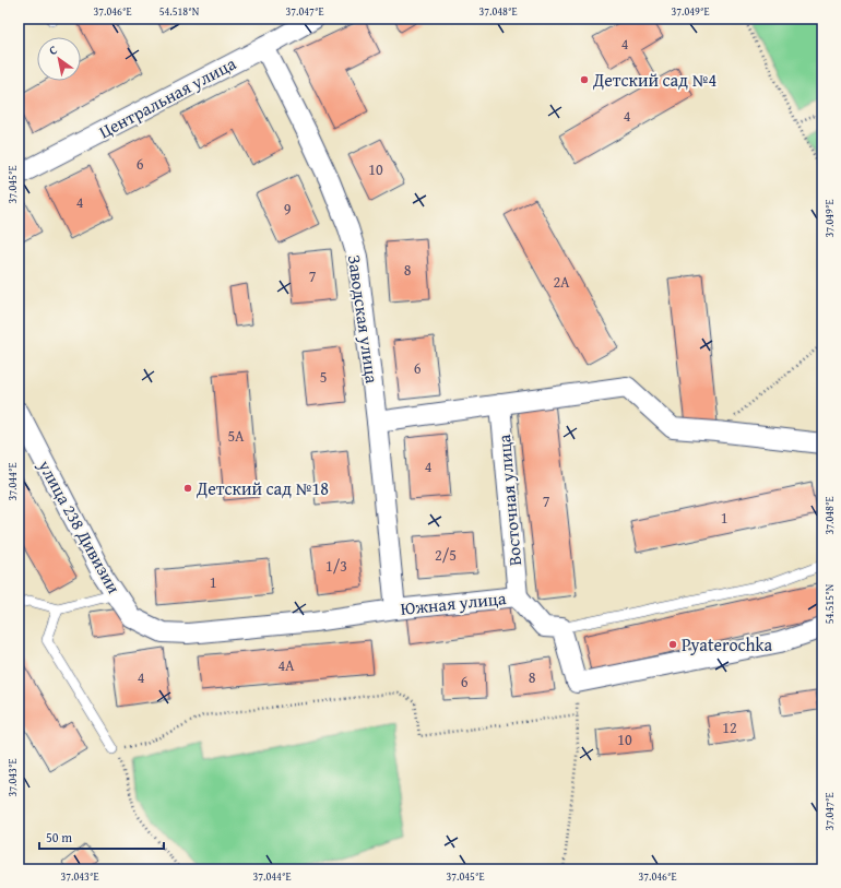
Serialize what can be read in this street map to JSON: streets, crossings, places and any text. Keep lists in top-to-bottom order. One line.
{"streets":{"street":["Центральная улица","Заводская улица","Восточная улица","улица 238 Дивизии","Южная улица"]},"crossings":[["Центральная улица","Заводская улица"],["Заводская улица","Южная улица"],["Восточная улица","Южная улица"],["улица 238 Дивизии","Южная улица"]],"places":["Детский сад №4","Детский сад №18","Pyaterochka"],"house_numbers":["4","4","6","10","4","9","8","7","2А","6","5","5А","4","7","1","2/5","1/3","1","4А","4","8","6","12","10"],"scale_bar":"50 m","north":"top left","coordinates":["37.046°E","54.518°N","37.047°E","37.048°E","37.049°E","37.045°E","37.044°E","54.515°N","37.043°E"]}
